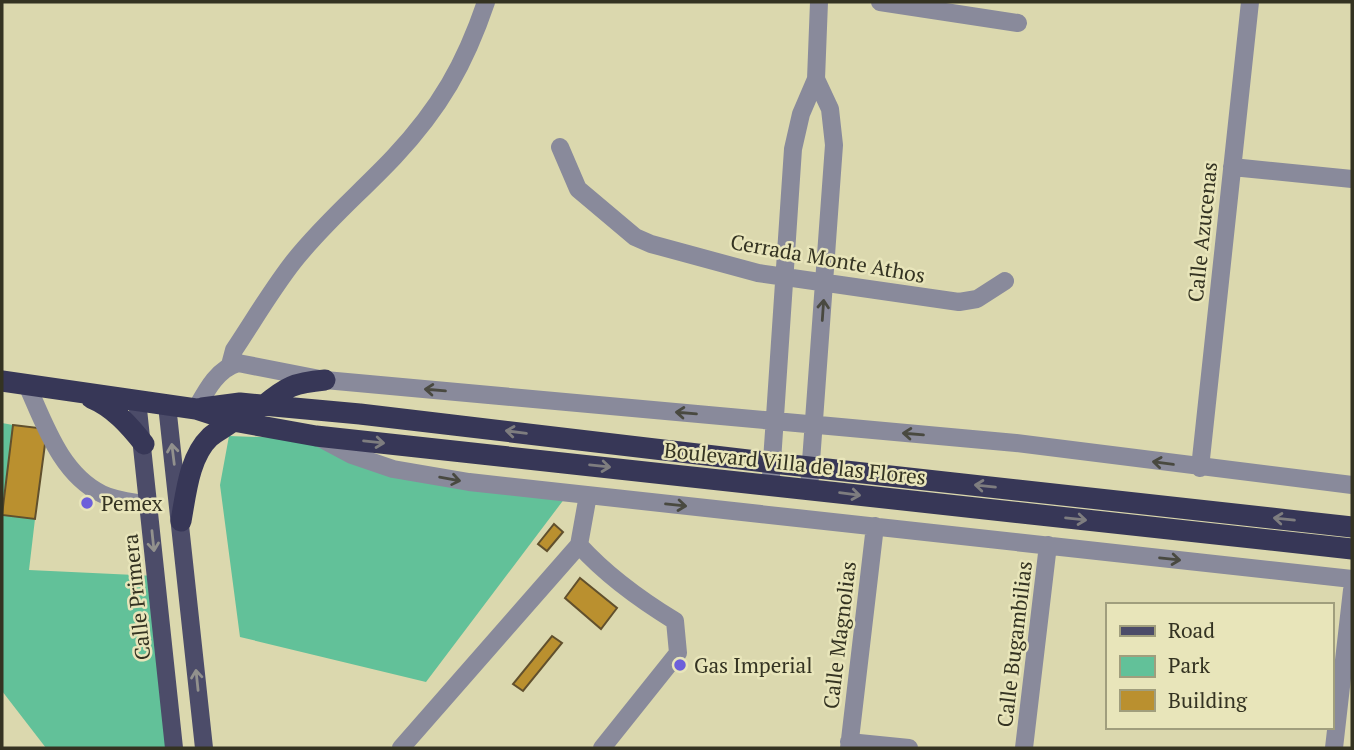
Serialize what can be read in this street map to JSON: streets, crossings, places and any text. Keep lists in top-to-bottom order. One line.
{"streets":{"highway":["Boulevard Villa de las Flores"],"main road":["Calle Primera"],"street":["Calle Azucenas","Cerrada Monte Athos","Calle Magnolias","Calle Bugambilias"]},"places":["Pemex","Gas Imperial"],"legend":["Road","Park","Building"]}
